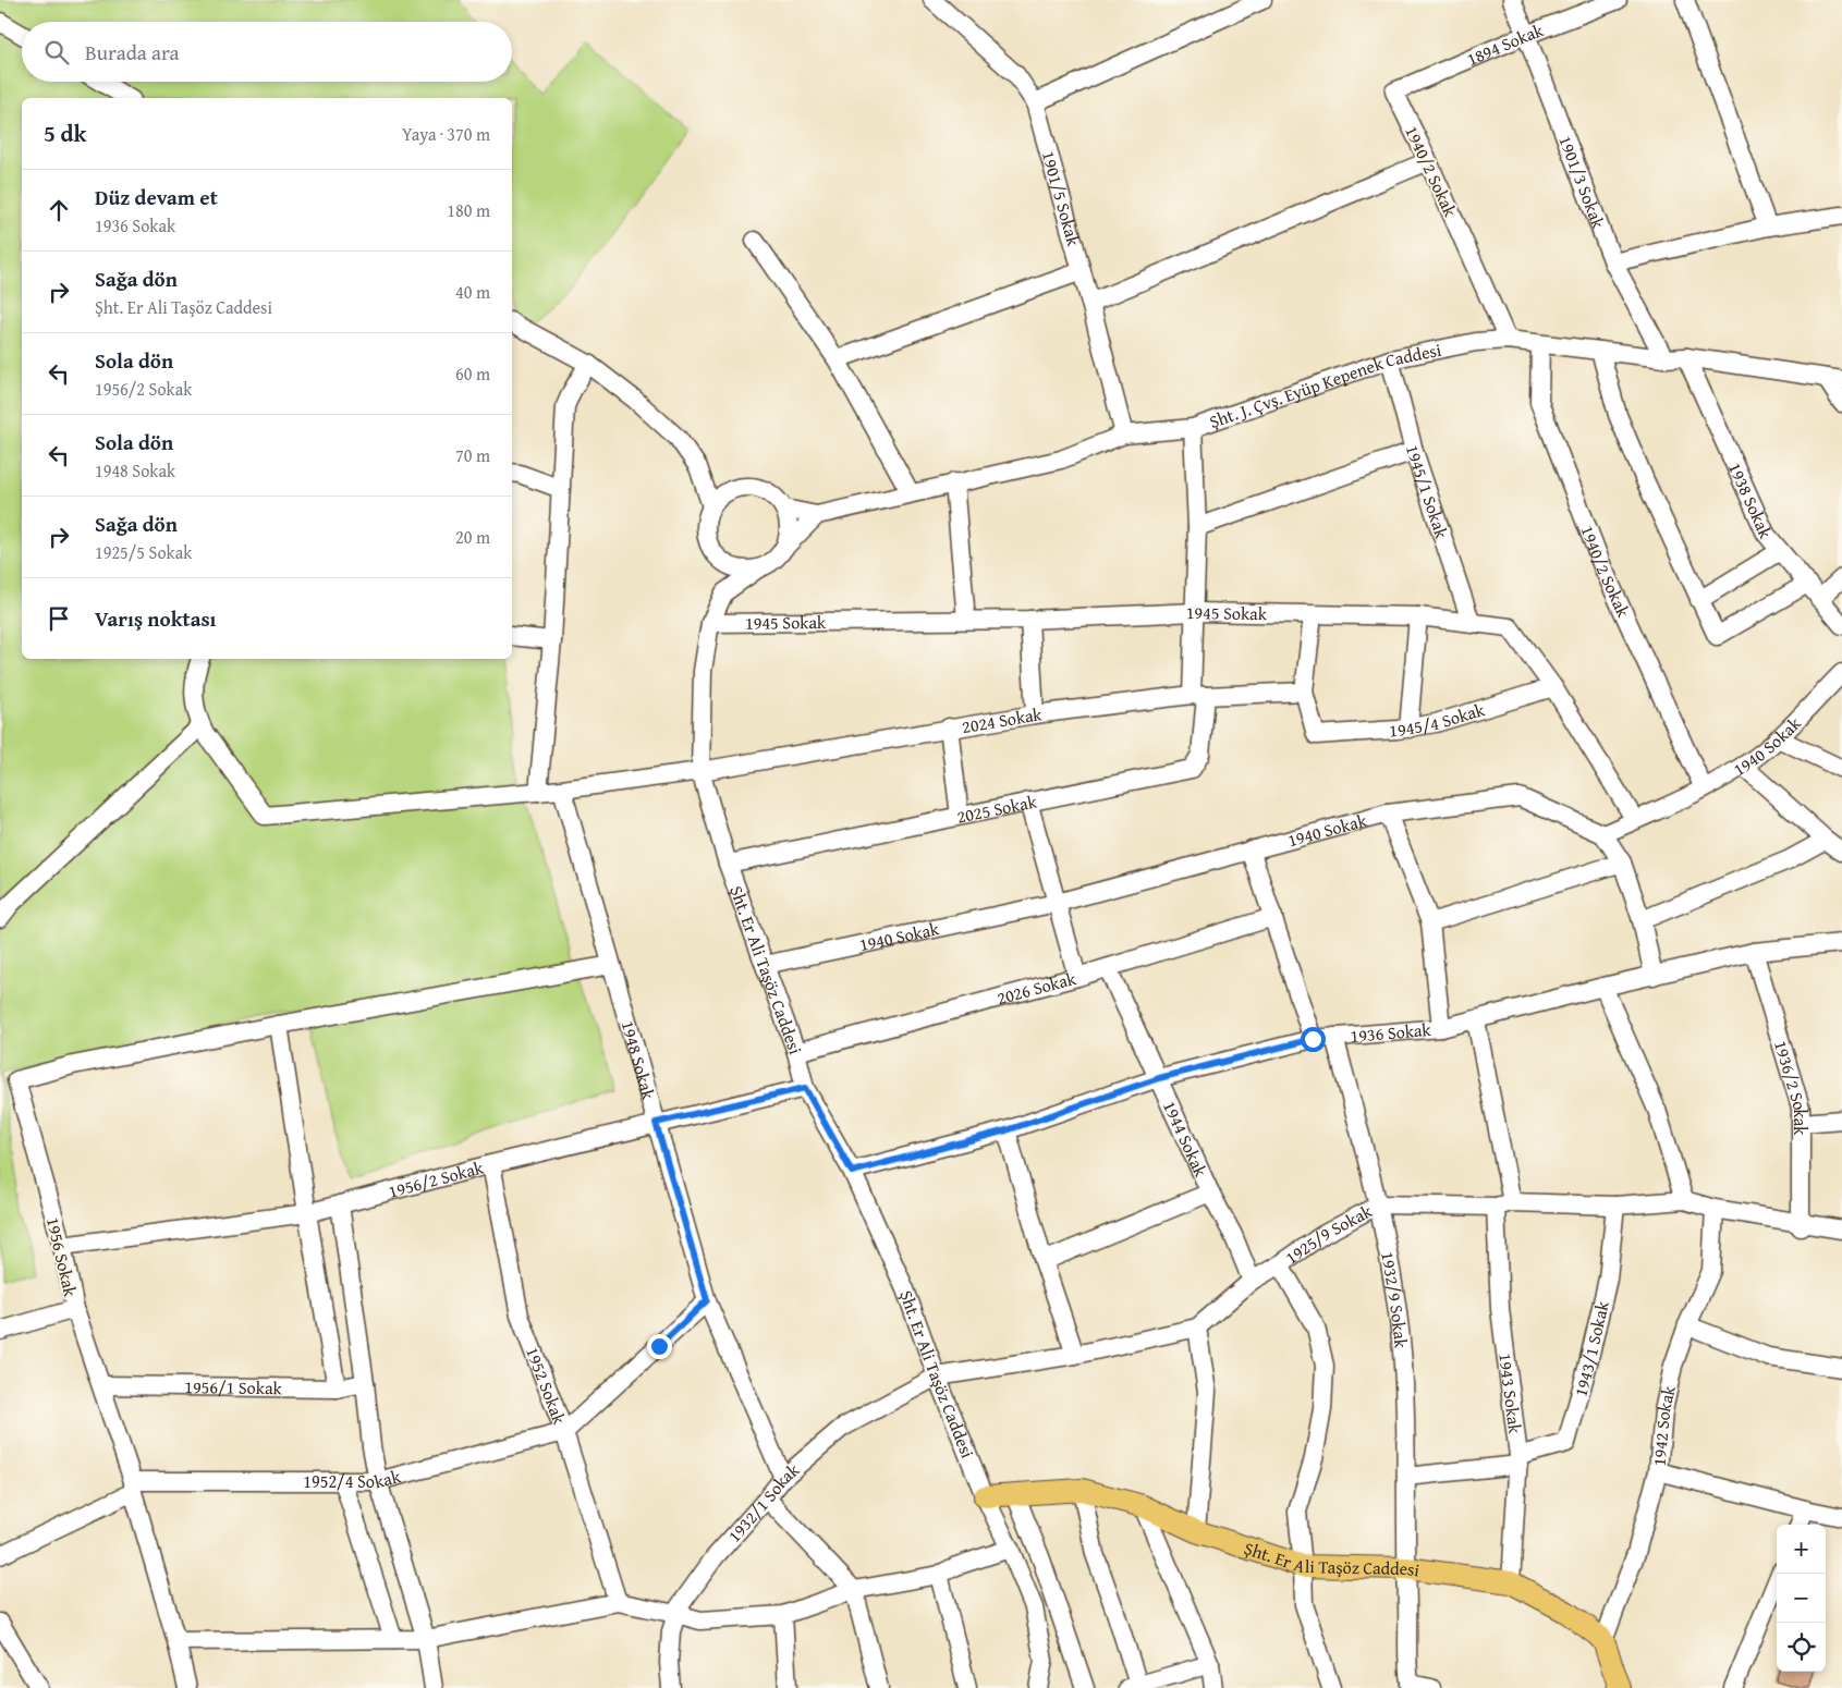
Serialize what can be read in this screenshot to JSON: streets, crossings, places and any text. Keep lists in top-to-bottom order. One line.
{"streets":{"main road":["Şht. Er Ali Taşöz Caddesi"],"street":["1894 Sokak","1940/2 Sokak","1901/3 Sokak","1901/5 Sokak","Şht. J. Çvş. Eyüp Kepenek Caddesi","1945/1 Sokak","1938 Sokak","1945 Sokak","1945/4 Sokak","2024 Sokak","1940 Sokak","2025 Sokak","2026 Sokak","1936 Sokak","1948 Sokak","1936/2 Sokak","1944 Sokak","1956/2 Sokak","1925/9 Sokak","1956 Sokak","1932/9 Sokak","1943/1 Sokak","1952 Sokak","1956/1 Sokak","1943 Sokak","1942 Sokak","1952/4 Sokak","1932/1 Sokak"]},"crossings":[["1894 Sokak","1940/2 Sokak"],["1894 Sokak","1901/3 Sokak"],["1940/2 Sokak","Şht. J. Çvş. Eyüp Kepenek Caddesi"],["1940/2 Sokak","1940 Sokak"],["1901/3 Sokak","Şht. J. Çvş. Eyüp Kepenek Caddesi"],["1901/5 Sokak","Şht. J. Çvş. Eyüp Kepenek Caddesi"],["Şht. J. Çvş. Eyüp Kepenek Caddesi","1945/1 Sokak"],["Şht. J. Çvş. Eyüp Kepenek Caddesi","1938 Sokak"],["Şht. J. Çvş. Eyüp Kepenek Caddesi","2025 Sokak"],["1945/1 Sokak","1945 Sokak"],["1945 Sokak","1945/4 Sokak"],["1945 Sokak","1940 Sokak"],["1945 Sokak","2025 Sokak"],["1945 Sokak","Şht. Er Ali Taşöz Caddesi"],["1945/4 Sokak","2024 Sokak"],["2024 Sokak","2025 Sokak"],["2024 Sokak","Şht. Er Ali Taşöz Caddesi"],["2024 Sokak","1948 Sokak"],["1940 Sokak","Şht. Er Ali Taşöz Caddesi"],["2025 Sokak","Şht. Er Ali Taşöz Caddesi"],["Şht. Er Ali Taşöz Caddesi","2026 Sokak"],["Şht. Er Ali Taşöz Caddesi","1936 Sokak"],["Şht. Er Ali Taşöz Caddesi","1956/2 Sokak"],["Şht. Er Ali Taşöz Caddesi","1925/9 Sokak"],["Şht. Er Ali Taşöz Caddesi","1932/9 Sokak"],["Şht. Er Ali Taşöz Caddesi","1943 Sokak"],["Şht. Er Ali Taşöz Caddesi","1942 Sokak"],["Şht. Er Ali Taşöz Caddesi","1932/1 Sokak"],["2026 Sokak","1944 Sokak"],["1936 Sokak","1936/2 Sokak"],["1936 Sokak","1944 Sokak"],["1936 Sokak","1932/9 Sokak"],["1936 Sokak","1943 Sokak"],["1948 Sokak","1956/2 Sokak"],["1948 Sokak","1932/1 Sokak"],["1936/2 Sokak","1925/9 Sokak"],["1944 Sokak","1925/9 Sokak"],["1956/2 Sokak","1956 Sokak"],["1956/2 Sokak","1952 Sokak"],["1925/9 Sokak","1932/9 Sokak"],["1925/9 Sokak","1943/1 Sokak"],["1925/9 Sokak","1943 Sokak"],["1925/9 Sokak","1942 Sokak"],["1925/9 Sokak","1932/1 Sokak"],["1956 Sokak","1956/1 Sokak"],["1956 Sokak","1952/4 Sokak"],["1943/1 Sokak","1943 Sokak"],["1952 Sokak","1952/4 Sokak"]],"page":{"search":"Burada ara","heading":["5 dk","Yaya · 370 m"],"list":[["Düz devam et","1936 Sokak","180 m"],["Sağa dön","Şht. Er Ali Taşöz Caddesi","40 m"],["Sola dön","1956/2 Sokak","60 m"],["Sola dön","1948 Sokak","70 m"],["Sağa dön","1925/5 Sokak","20 m"],"Varış noktası"],"map_buttons":["+","−"]}}
